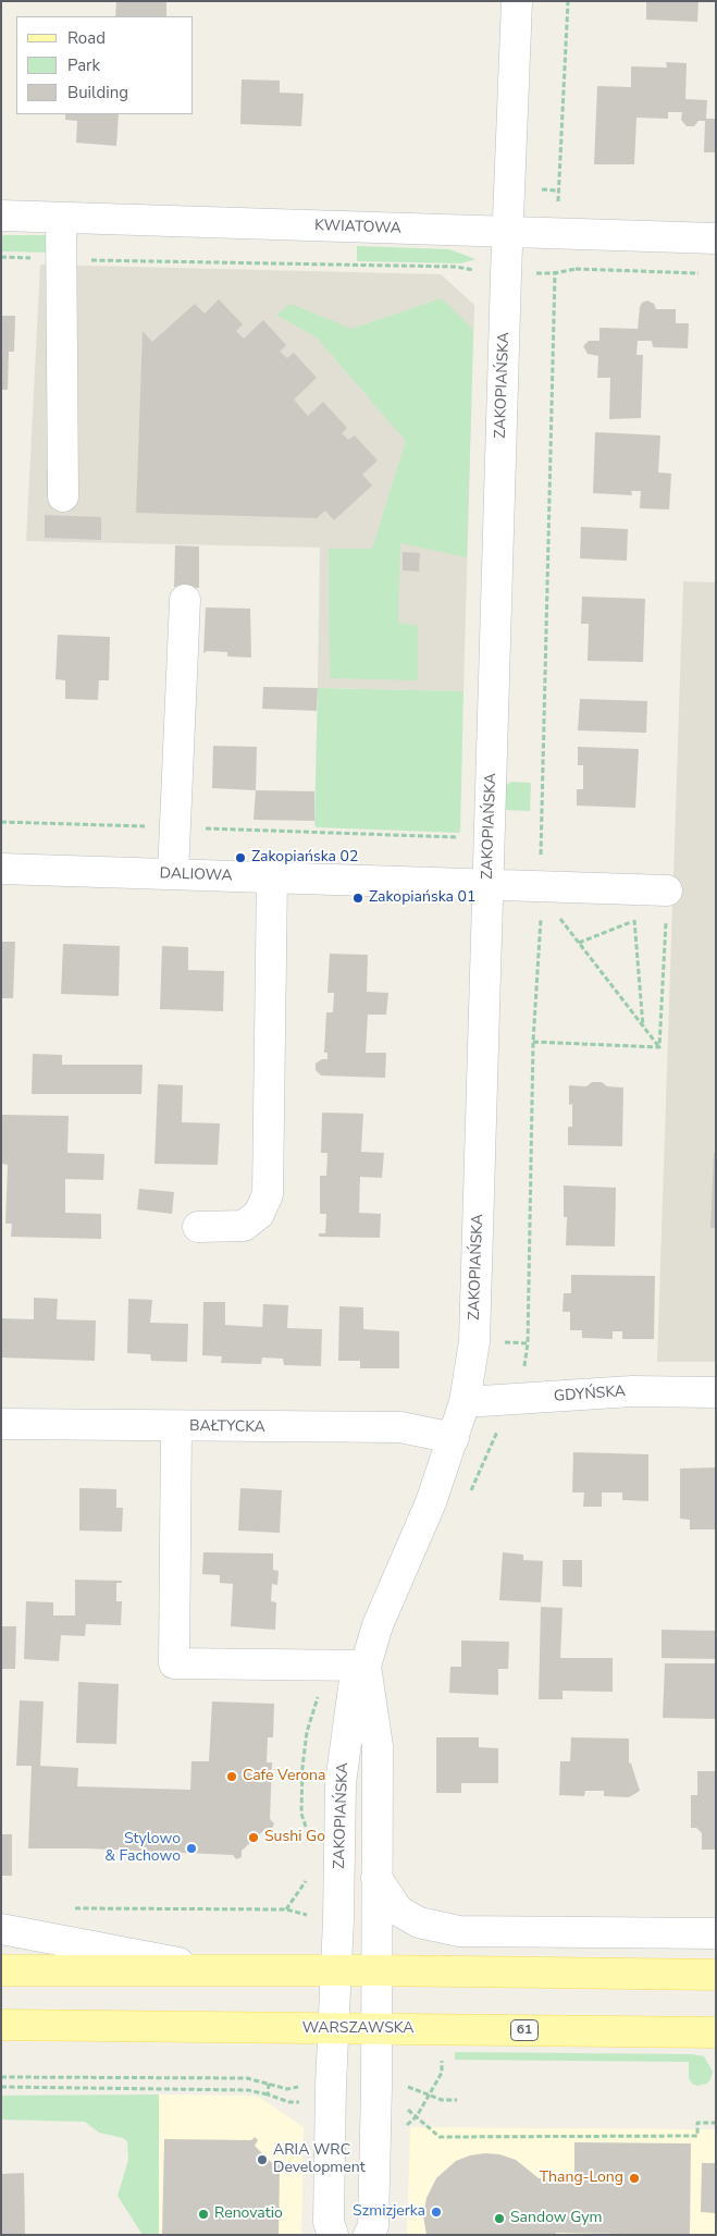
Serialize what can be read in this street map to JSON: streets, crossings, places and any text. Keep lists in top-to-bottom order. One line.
{"streets":{"main road":["WARSZAWSKA","61"],"street":["KWIATOWA","ZAKOPIAŃSKA","DALIOWA","GDYŃSKA","BAŁTYCKA"]},"crossings":[["KWIATOWA","ZAKOPIAŃSKA"],["ZAKOPIAŃSKA","DALIOWA"],["ZAKOPIAŃSKA","GDYŃSKA"],["ZAKOPIAŃSKA","BAŁTYCKA"],["ZAKOPIAŃSKA","WARSZAWSKA"]],"places":["Zakopiańska 02","Zakopiańska 01","Cafe Verona","Sushi Go","Stylowo & Fachowo","ARIA WRC Development","Thang-Long","Szmizjerka","Renovatio","Sandow Gym"],"legend":["Road","Park","Building"]}
